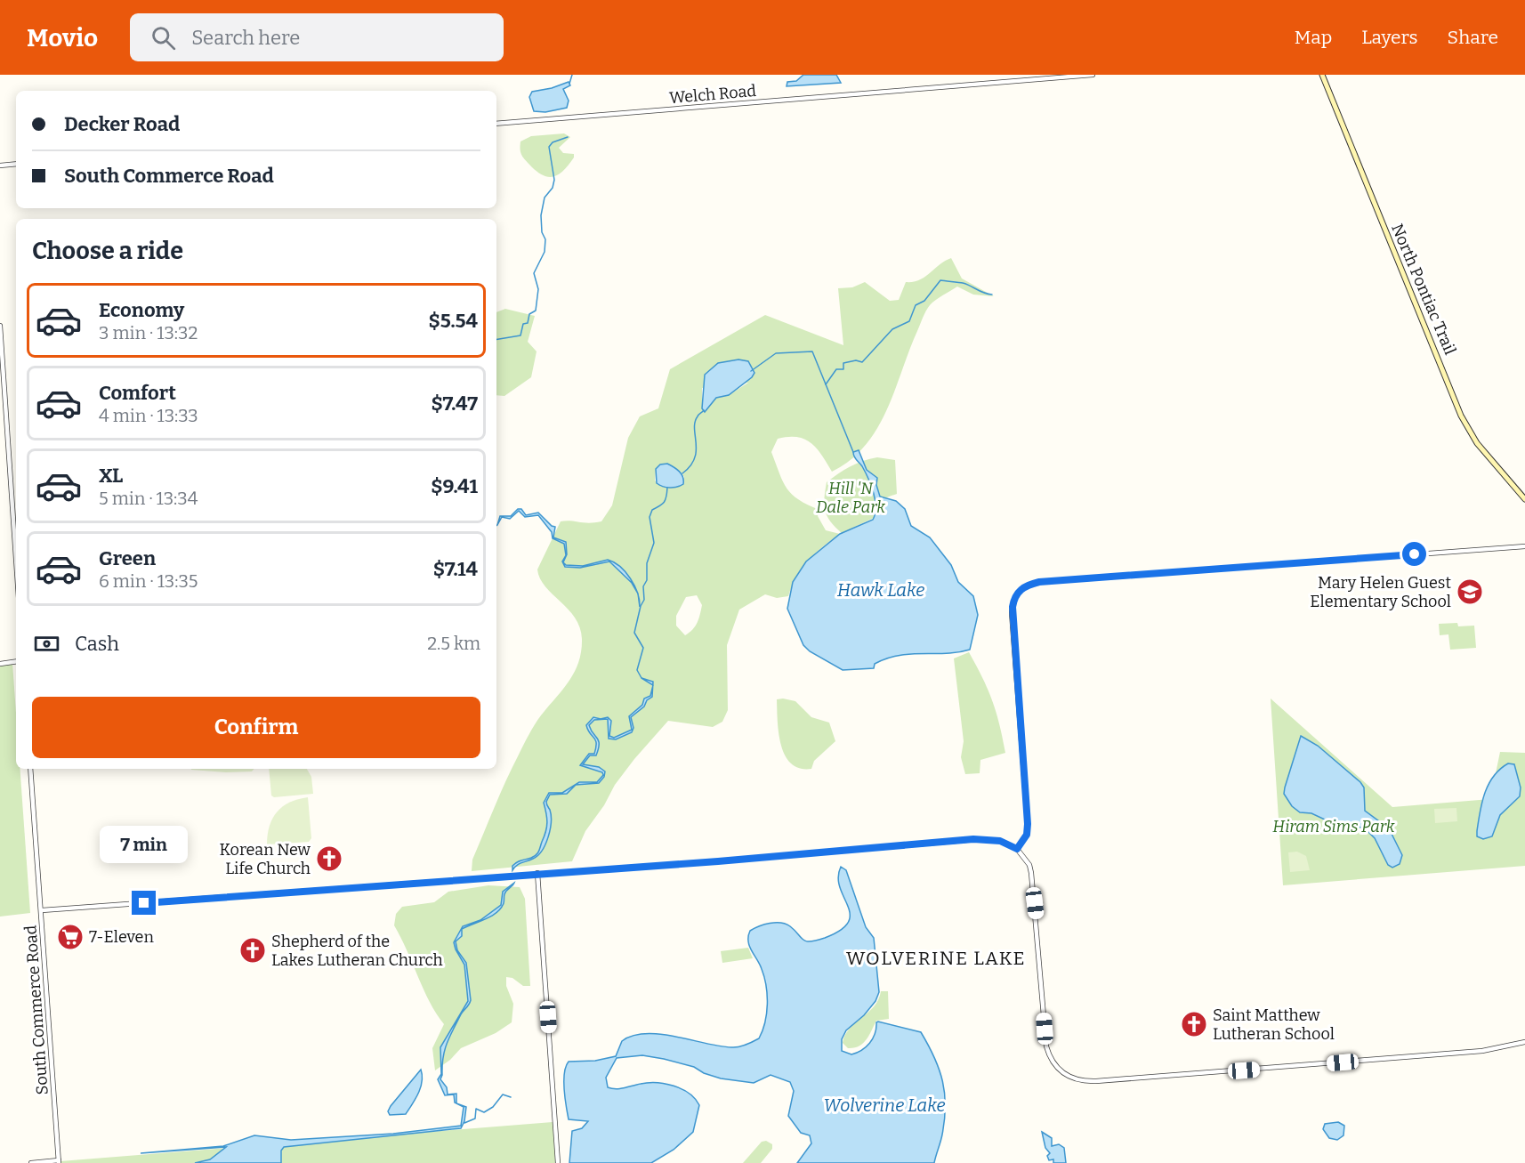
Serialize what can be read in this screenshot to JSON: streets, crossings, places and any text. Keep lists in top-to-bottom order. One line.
{"streets":{"main road":["North Pontiac Trail"],"street":["Welch Road","South Commerce Road"]},"districts":["WOLVERINE LAKE"],"water":["Hawk Lake","Wolverine Lake"],"parks":["Hill 'N Dale Park","Hiram Sims Park"],"places":{"school or university":["Mary Helen Guest Elementary School"],"church":["Korean New Life Church","Shepherd of the Lakes Lutheran Church","Saint Matthew Lutheran School"],"supermarket":["7-Eleven"]},"page":{"header":"Movio","search":"Search here","nav":["Map","Layers","Share"],"banner":["Decker Road","South Commerce Road"],"heading":"Choose a ride","list":[{"name":"Economy","note":"3 min · 13:32","value":"$5.54"},{"name":"Comfort","note":"4 min · 13:33","value":"$7.47"},{"name":"XL","note":"5 min · 13:34","value":"$9.41"},{"name":"Green","note":"6 min · 13:35","value":"$7.14"}],"pay":["Cash","2.5 km"],"buttons":"Confirm","bubble":"7 min"}}
